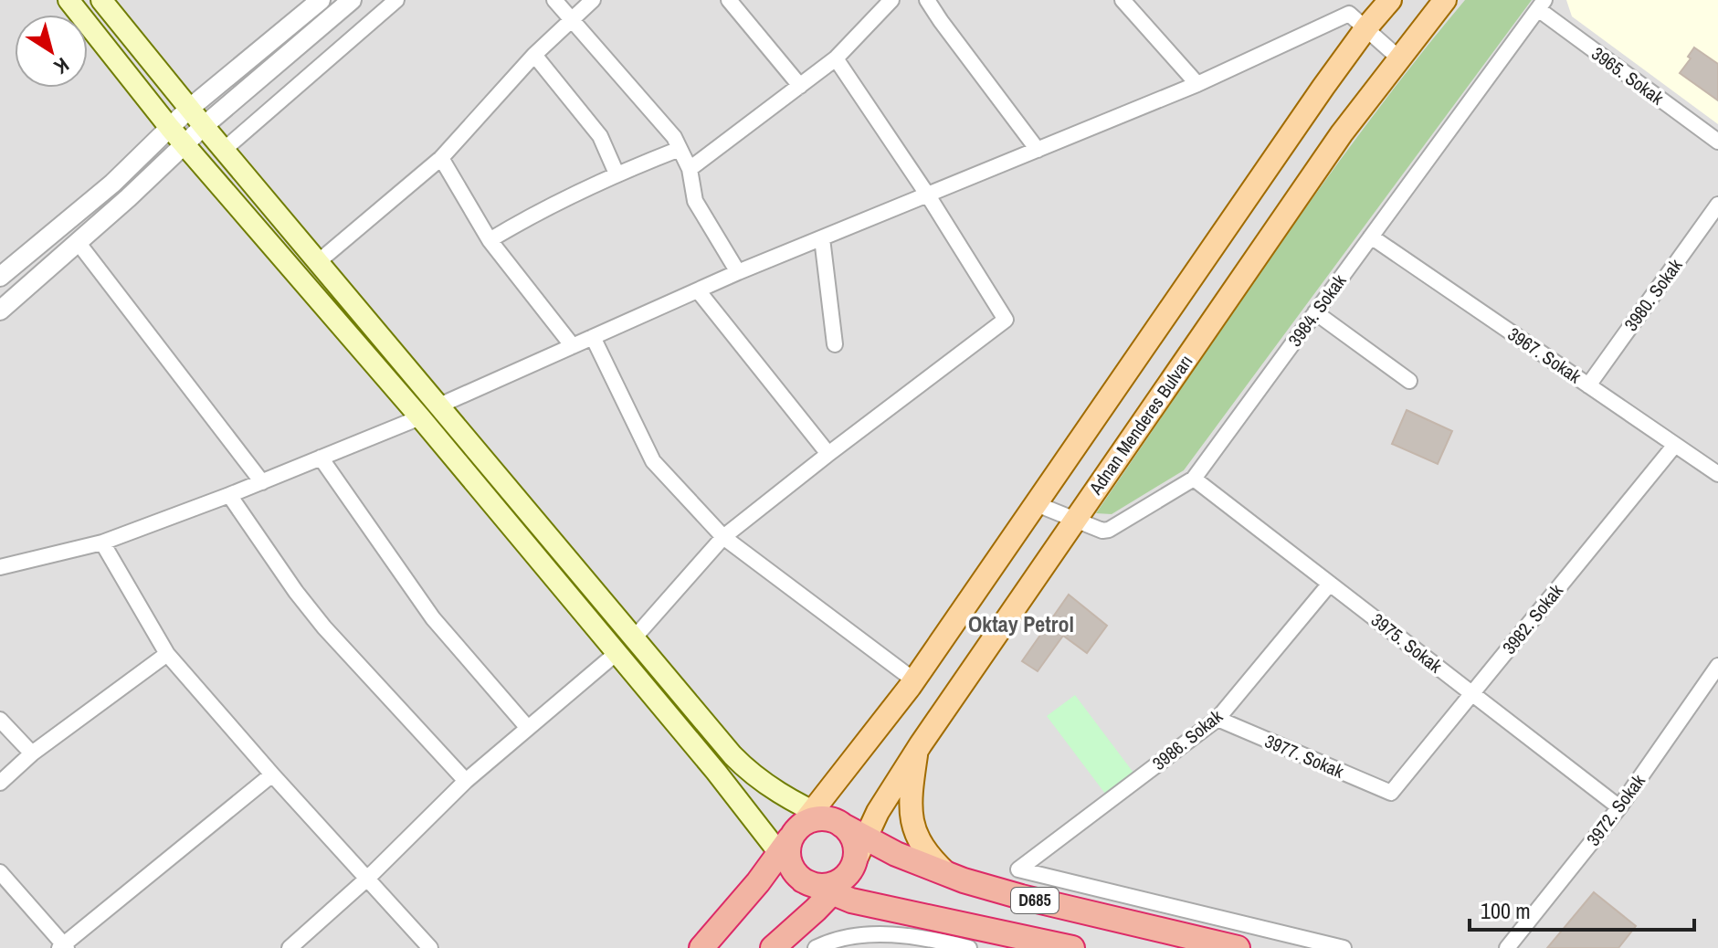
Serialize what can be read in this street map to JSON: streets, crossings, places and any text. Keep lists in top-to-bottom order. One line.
{"streets":{"highway":["D685"],"main road":["Adnan Menderes Bulvarı"],"street":["3965. Sokak","3980. Sokak","3984. Sokak","3967. Sokak","3982. Sokak","3975. Sokak","3986. Sokak","3977. Sokak","3972. Sokak"]},"crossings":[["3965. Sokak","3984. Sokak"],["3980. Sokak","3967. Sokak"],["3984. Sokak","3967. Sokak"],["3984. Sokak","Adnan Menderes Bulvarı"],["3984. Sokak","3975. Sokak"],["3967. Sokak","3982. Sokak"],["Adnan Menderes Bulvarı","D685"],["3982. Sokak","3975. Sokak"],["3982. Sokak","3977. Sokak"],["3975. Sokak","3986. Sokak"],["3975. Sokak","3972. Sokak"],["3986. Sokak","3977. Sokak"]],"districts":["Oktay Petrol"],"scale_bar":"100 m","north":"bottom right"}
